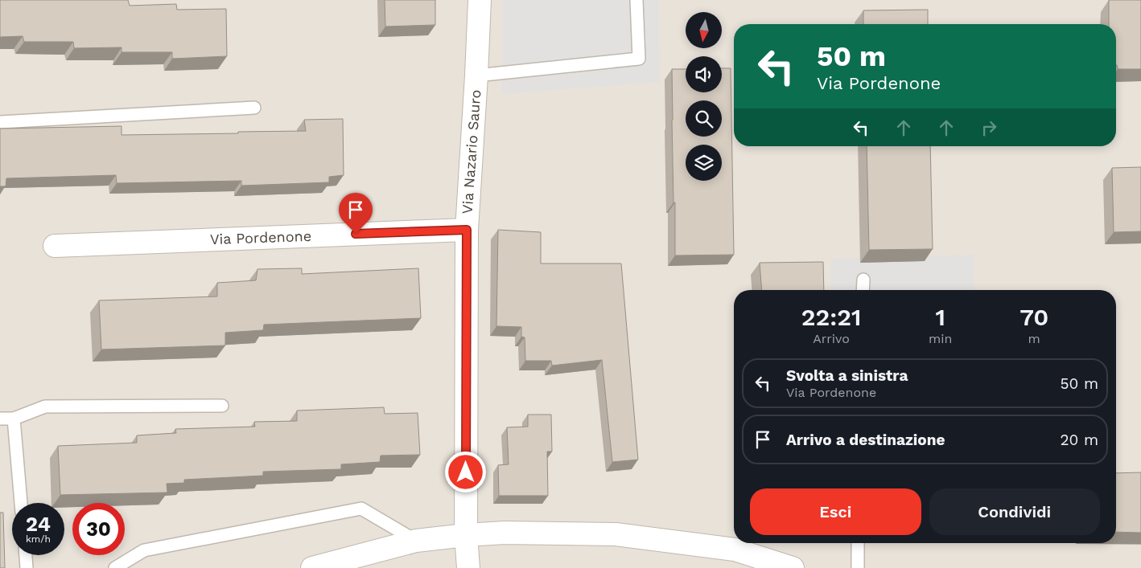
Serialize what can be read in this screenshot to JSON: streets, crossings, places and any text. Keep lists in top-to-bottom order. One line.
{"streets":{"street":["Via Nazario Sauro","Via Pordenone"]},"crossings":[["Via Nazario Sauro","Via Pordenone"]],"north":"bottom","page":{"turn":["50 m","Via Pordenone"],"eta":["22:21","Arrivo","1","min","70","m"],"list":[{"name":"Svolta a sinistra","note":"Via Pordenone","value":"50 m"},{"name":"Arrivo a destinazione","value":"20 m"}],"buttons":["Esci","Condividi"],"speed":"24 km/h","limit":"30"}}
